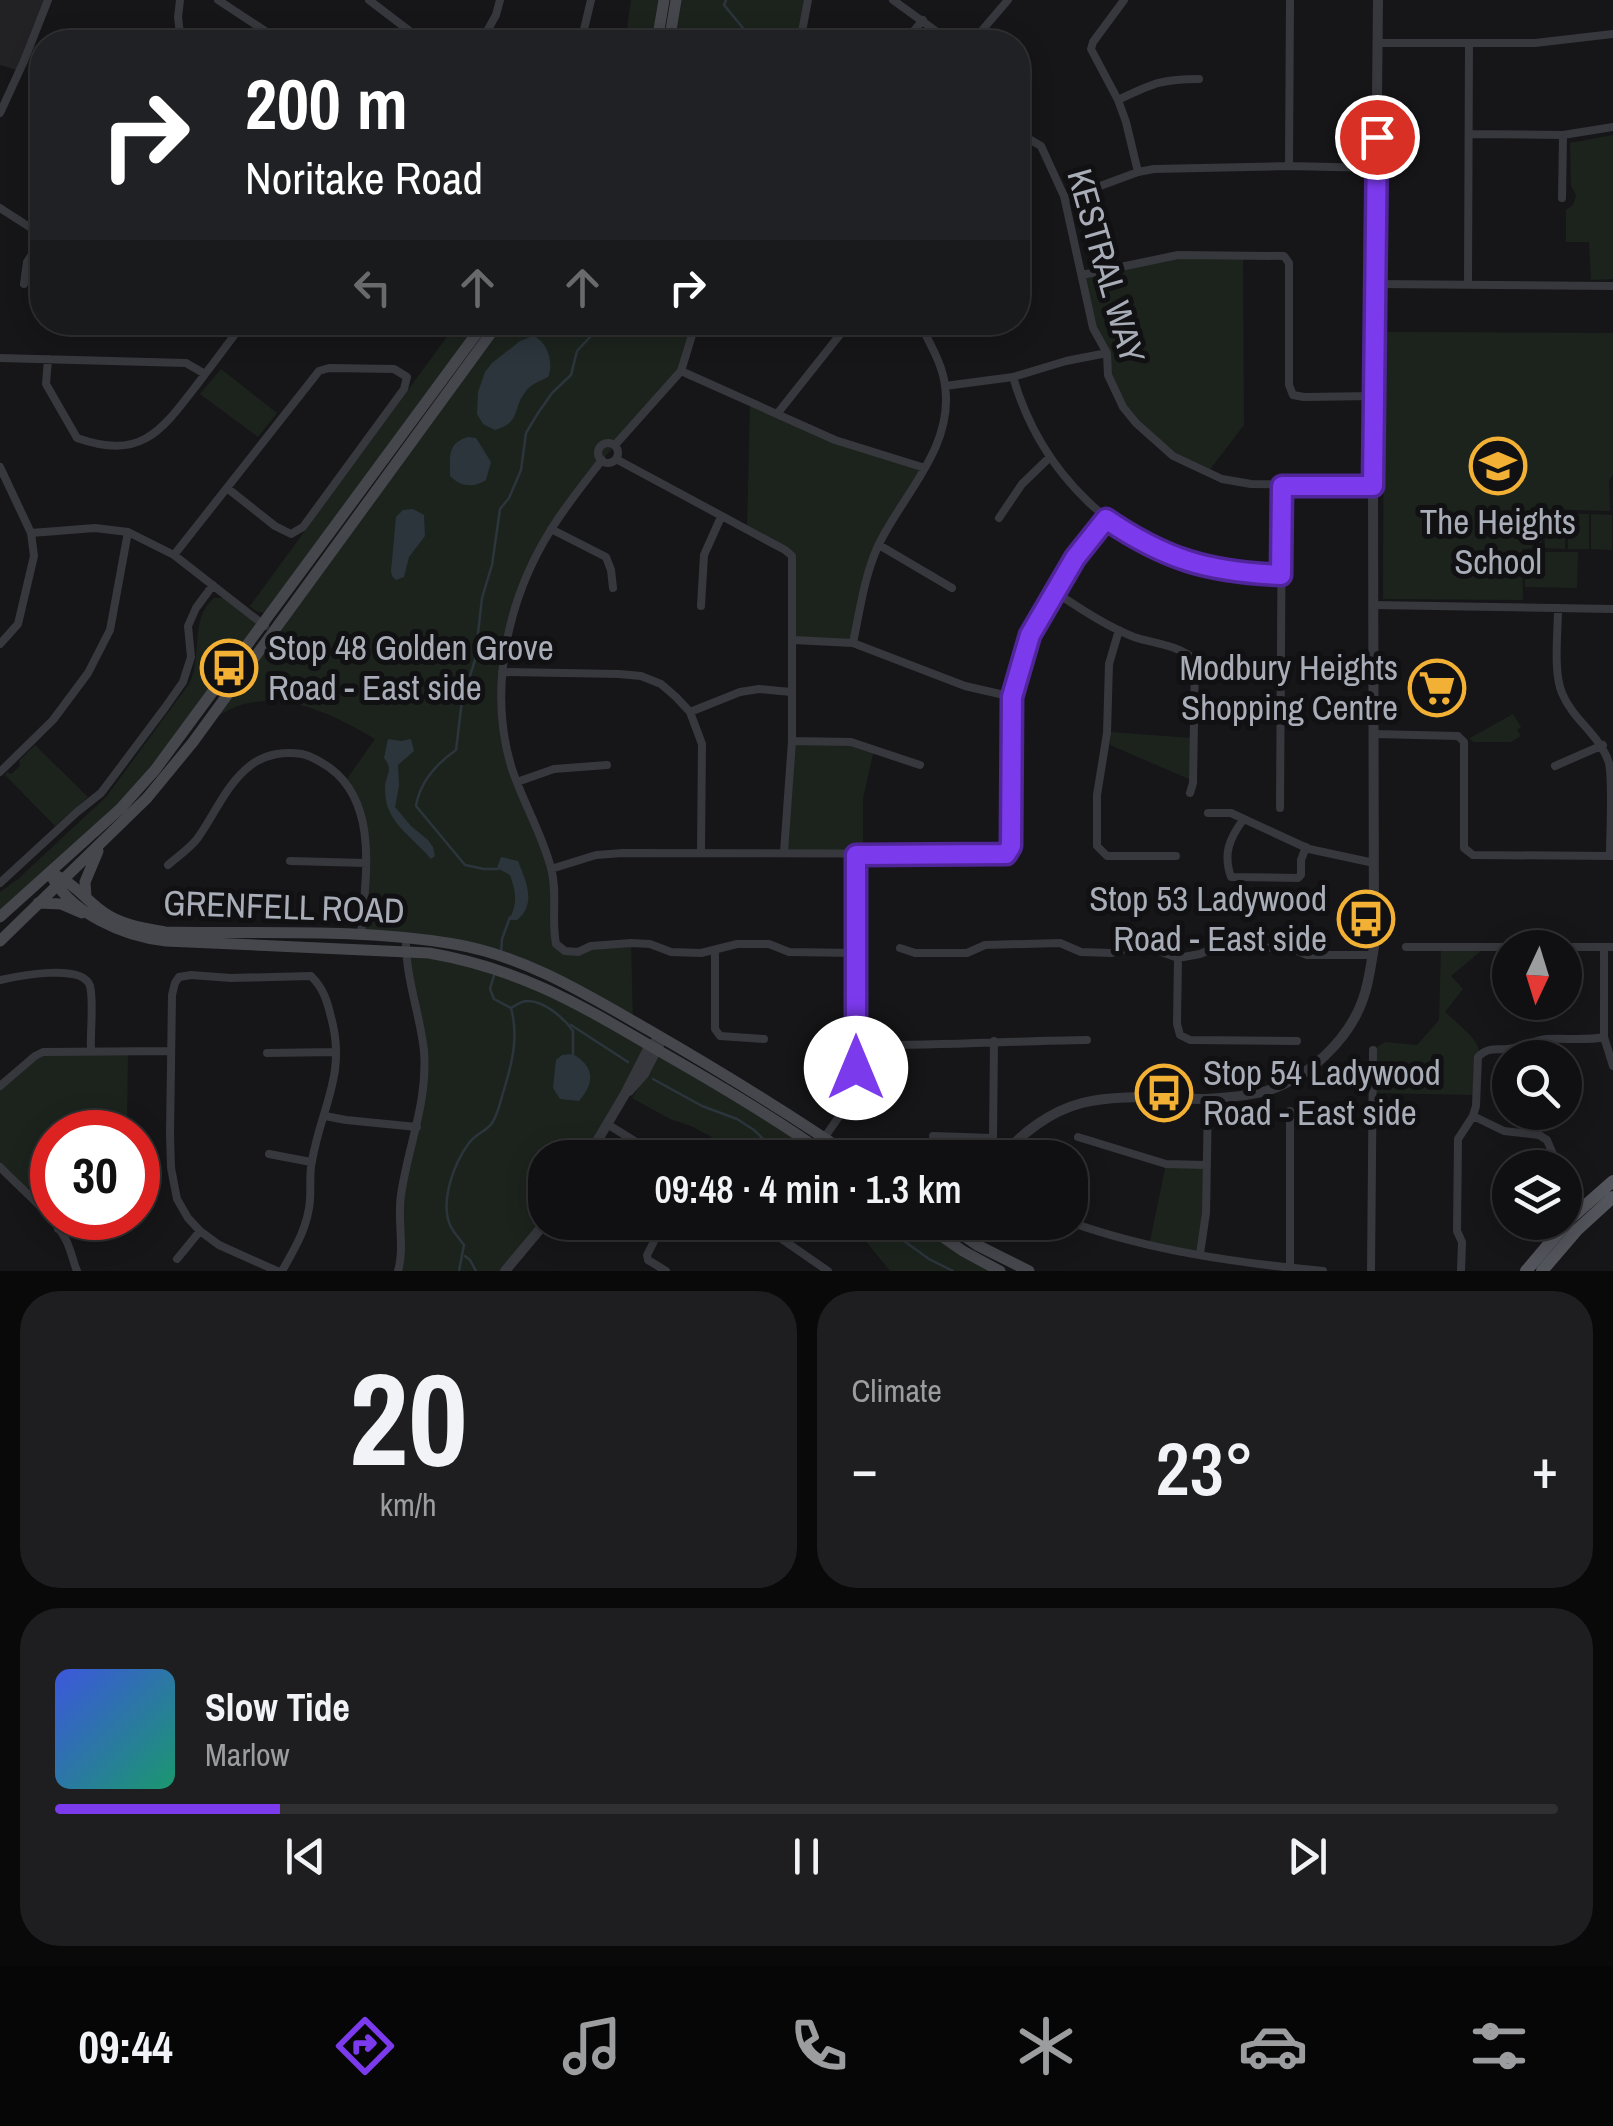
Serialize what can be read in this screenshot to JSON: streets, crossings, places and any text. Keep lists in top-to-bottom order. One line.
{"streets":{"main road":["GRENFELL ROAD"],"street":["KESTRAL WAY"]},"places":{"school or university":["The Heights School"],"bus stop":["Stop 48 Golden Grove Road - East side","Stop 53 Ladywood Road - East side","Stop 54 Ladywood Road - East side"],"supermarket":["Modbury Heights Shopping Centre"]},"north":"bottom","page":{"turn":["200 m","Noritake Road"],"limit":"30","trip":"09:48 · 4 min · 1.3 km","tile":[["20","km/h"],"Climate"],"heat":["−","23°","+"],"song":["Slow Tide","Marlow"],"tabs":"09:44"}}
